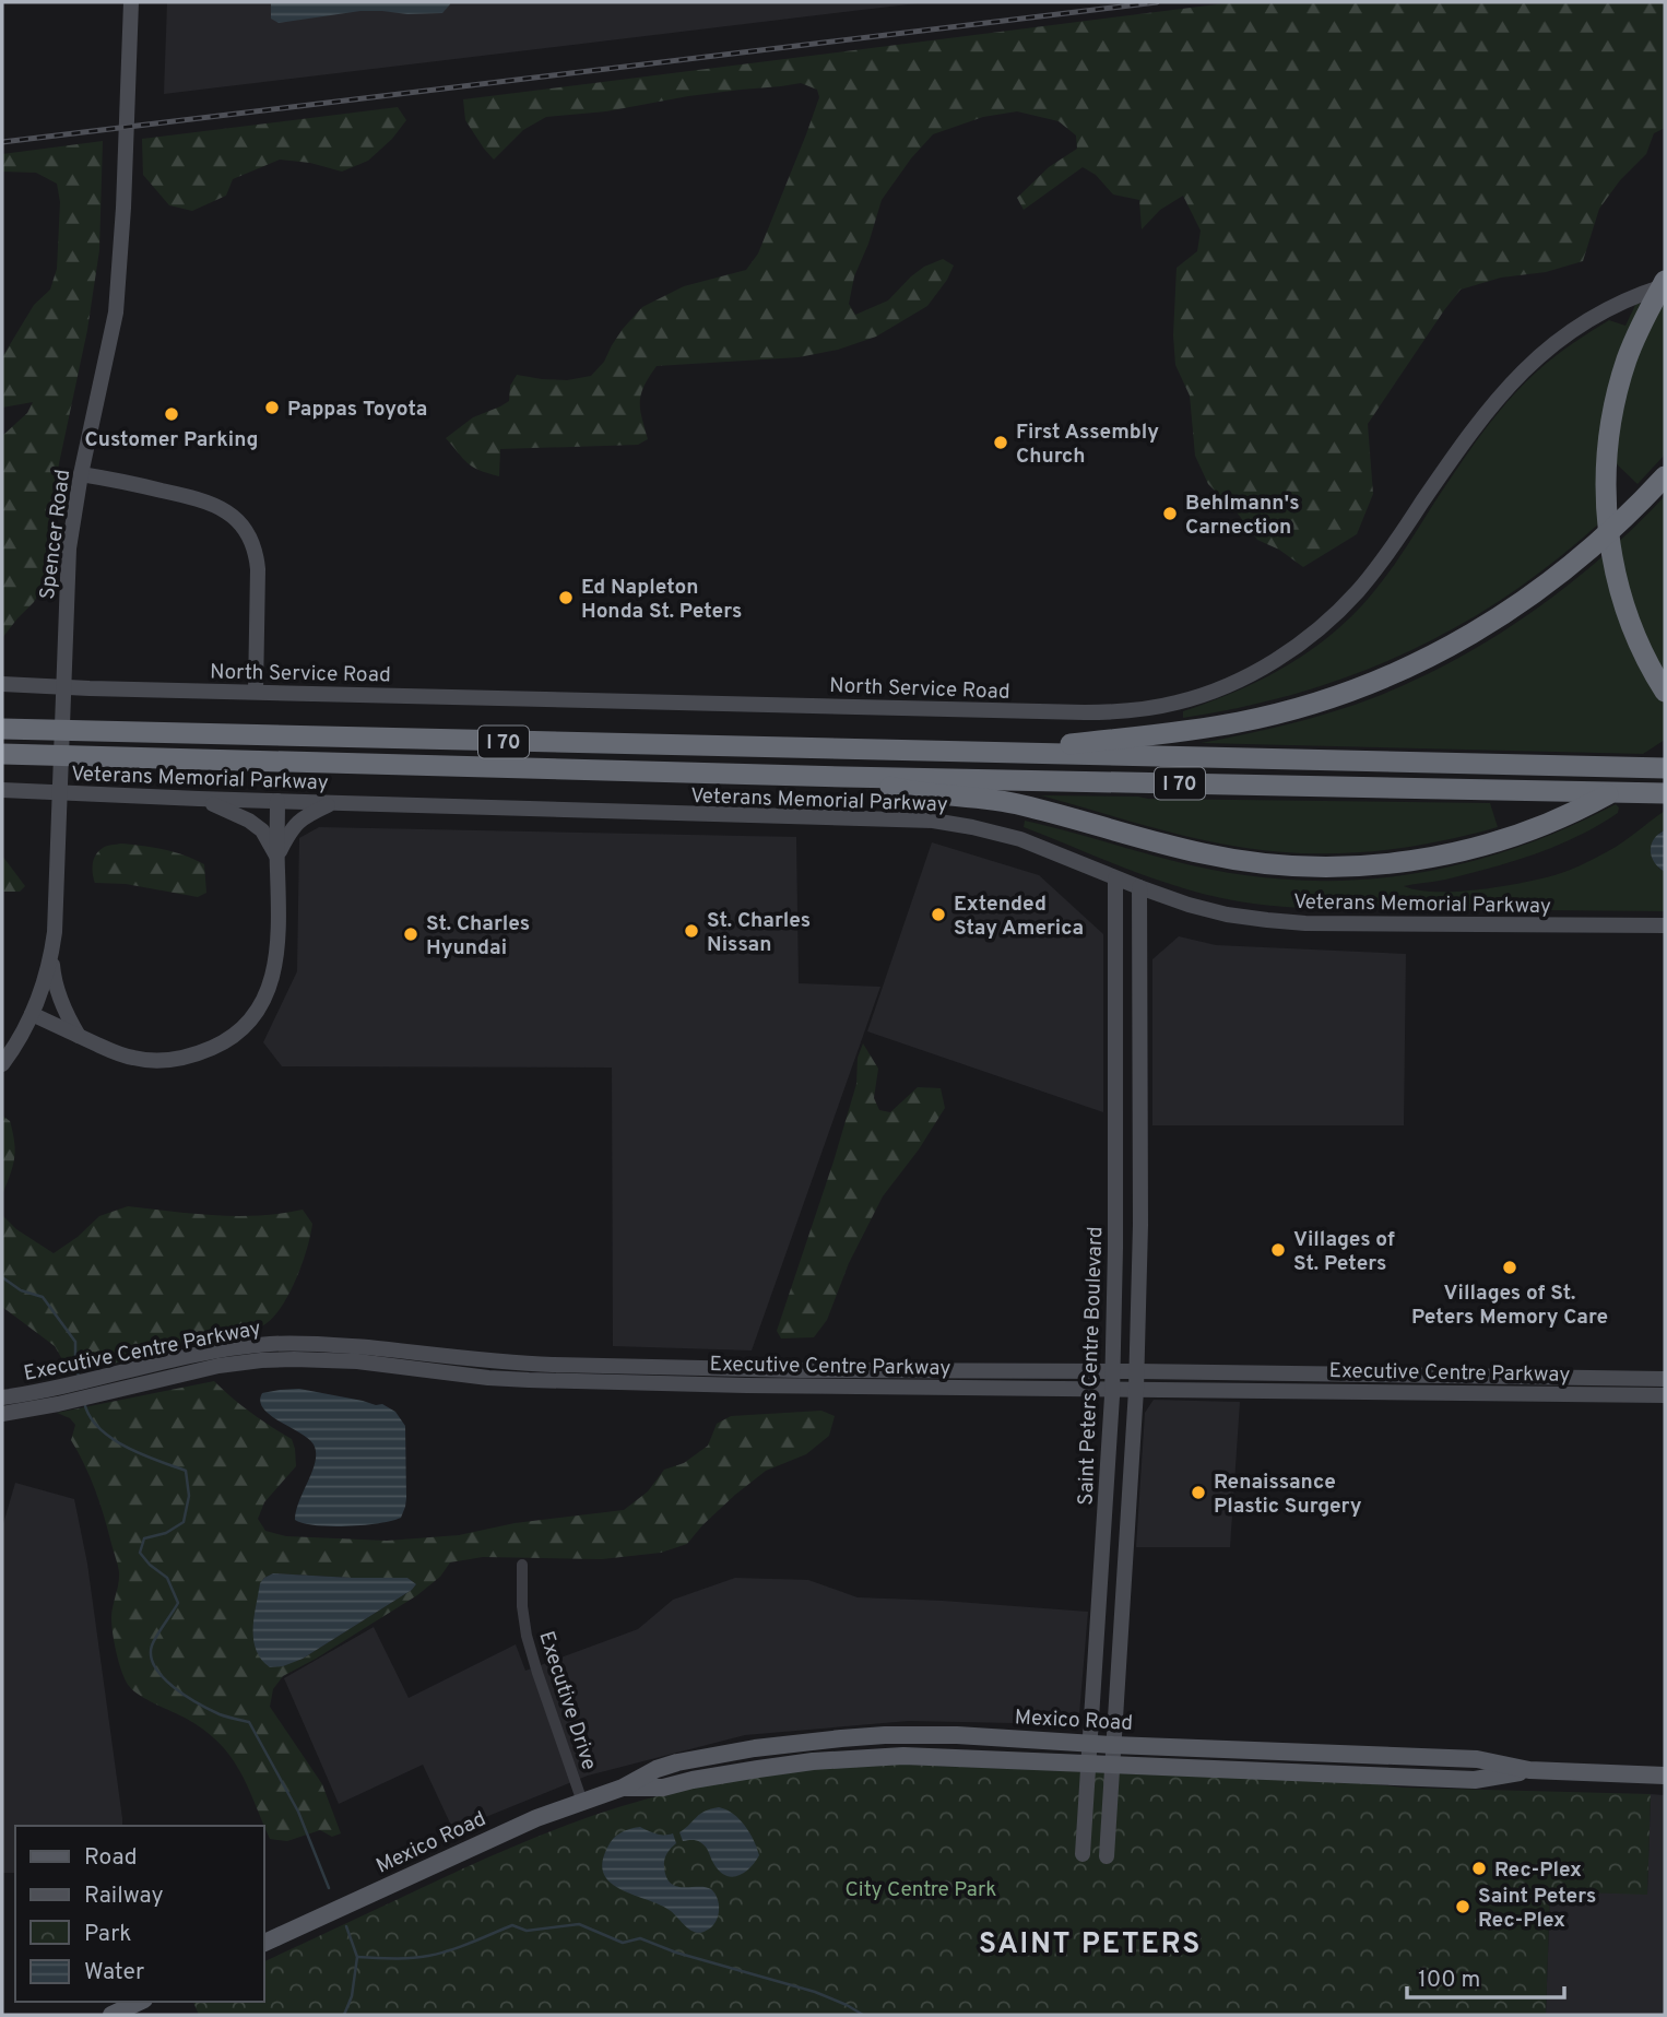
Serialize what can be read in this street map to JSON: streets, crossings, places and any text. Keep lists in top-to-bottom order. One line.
{"streets":{"highway":["I 70"],"main road":["Mexico Road"],"street":["Spencer Road","North Service Road","Veterans Memorial Parkway","Executive Centre Parkway","Saint Peters Centre Boulevard","Executive Drive"]},"crossings":[["Veterans Memorial Parkway","Saint Peters Centre Boulevard"],["Executive Centre Parkway","Saint Peters Centre Boulevard"],["Saint Peters Centre Boulevard","Mexico Road"],["Executive Drive","Mexico Road"]],"districts":["SAINT PETERS"],"parks":["City Centre Park"],"places":["Pappas Toyota","Customer Parking","First Assembly Church","Behlmann's Carnection","Ed Napleton Honda St. Peters","Extended Stay America","St. Charles Nissan","St. Charles Hyundai","Villages of St. Peters","Villages of St. Peters Memory Care","Renaissance Plastic Surgery","Rec-Plex","Saint Peters Rec-Plex"],"legend":["Road","Railway","Park","Water"],"scale_bar":"100 m"}
